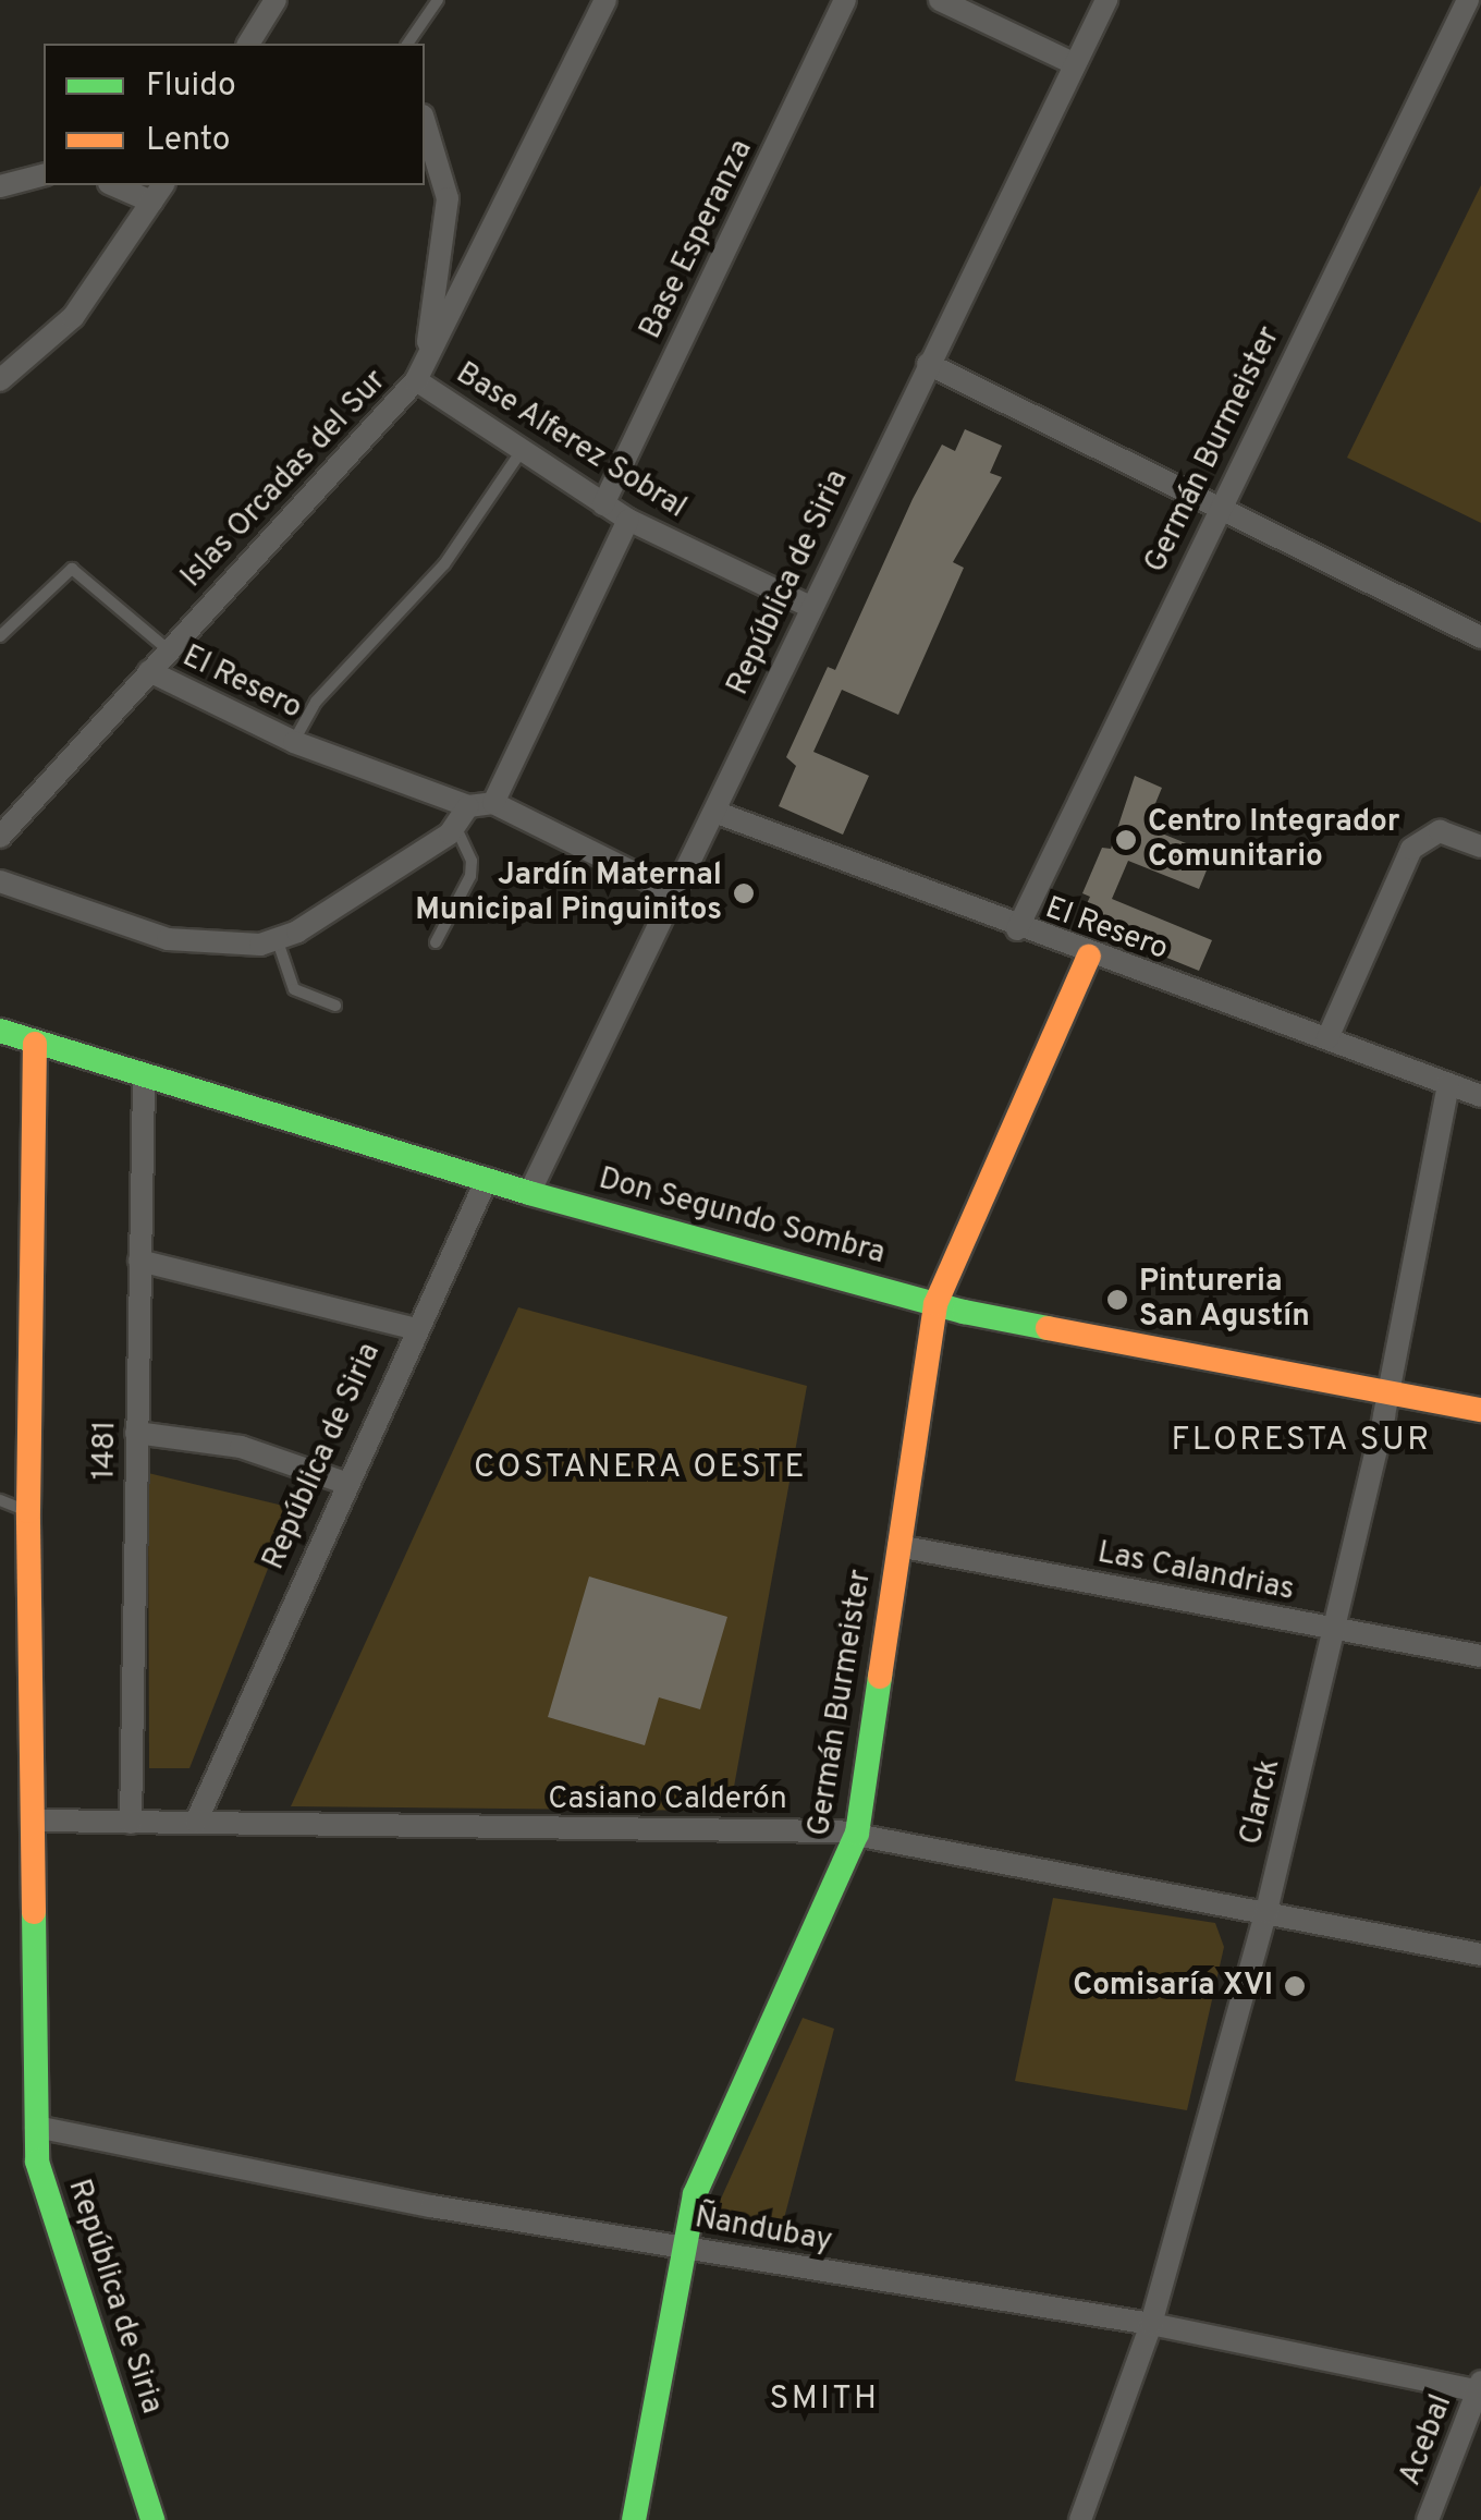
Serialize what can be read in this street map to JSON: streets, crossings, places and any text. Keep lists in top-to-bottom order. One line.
{"streets":{"street":["Base Esperanza","Base Alferez Sobral","Germán Burmeister","Islas Orcadas del Sur","República de Siria","El Resero","Don Segundo Sombra","1481","Las Calandrias","Casiano Calderón","Clarck","Ñandubay","Acebal"]},"crossings":[["Base Esperanza","Base Alferez Sobral"],["Base Alferez Sobral","Islas Orcadas del Sur"],["Base Alferez Sobral","República de Siria"],["Germán Burmeister","El Resero"],["Germán Burmeister","Don Segundo Sombra"],["Germán Burmeister","Las Calandrias"],["Germán Burmeister","Casiano Calderón"],["Germán Burmeister","Ñandubay"],["Islas Orcadas del Sur","El Resero"],["República de Siria","El Resero"],["República de Siria","Don Segundo Sombra"],["República de Siria","Casiano Calderón"],["República de Siria","Ñandubay"],["El Resero","Clarck"],["Don Segundo Sombra","1481"],["Don Segundo Sombra","Clarck"],["1481","Casiano Calderón"],["Las Calandrias","Clarck"],["Casiano Calderón","Clarck"],["Clarck","Ñandubay"],["Ñandubay","Acebal"]],"districts":["FLORESTA SUR","COSTANERA OESTE","SMITH"],"places":["Centro Integrador Comunitario","Jardín Maternal Municipal Pinguinitos","Pintureria San Agustín","Comisaría XVI"],"legend":["Fluido","Lento"]}
